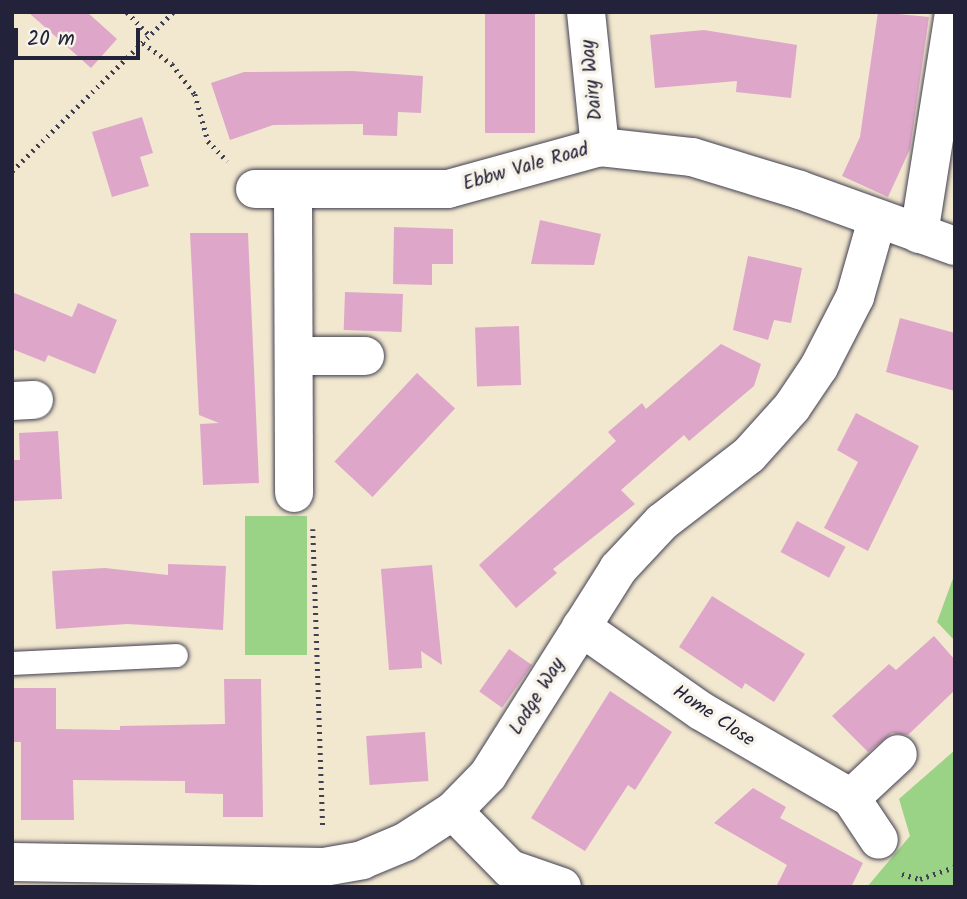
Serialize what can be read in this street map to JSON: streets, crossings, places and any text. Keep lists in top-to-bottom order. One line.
{"streets":{"street":["Dairy Way","Ebbw Vale Road","Lodge Way","Home Close"]},"crossings":[["Dairy Way","Ebbw Vale Road"],["Ebbw Vale Road","Lodge Way"],["Lodge Way","Home Close"]],"scale_bar":"20 m"}
